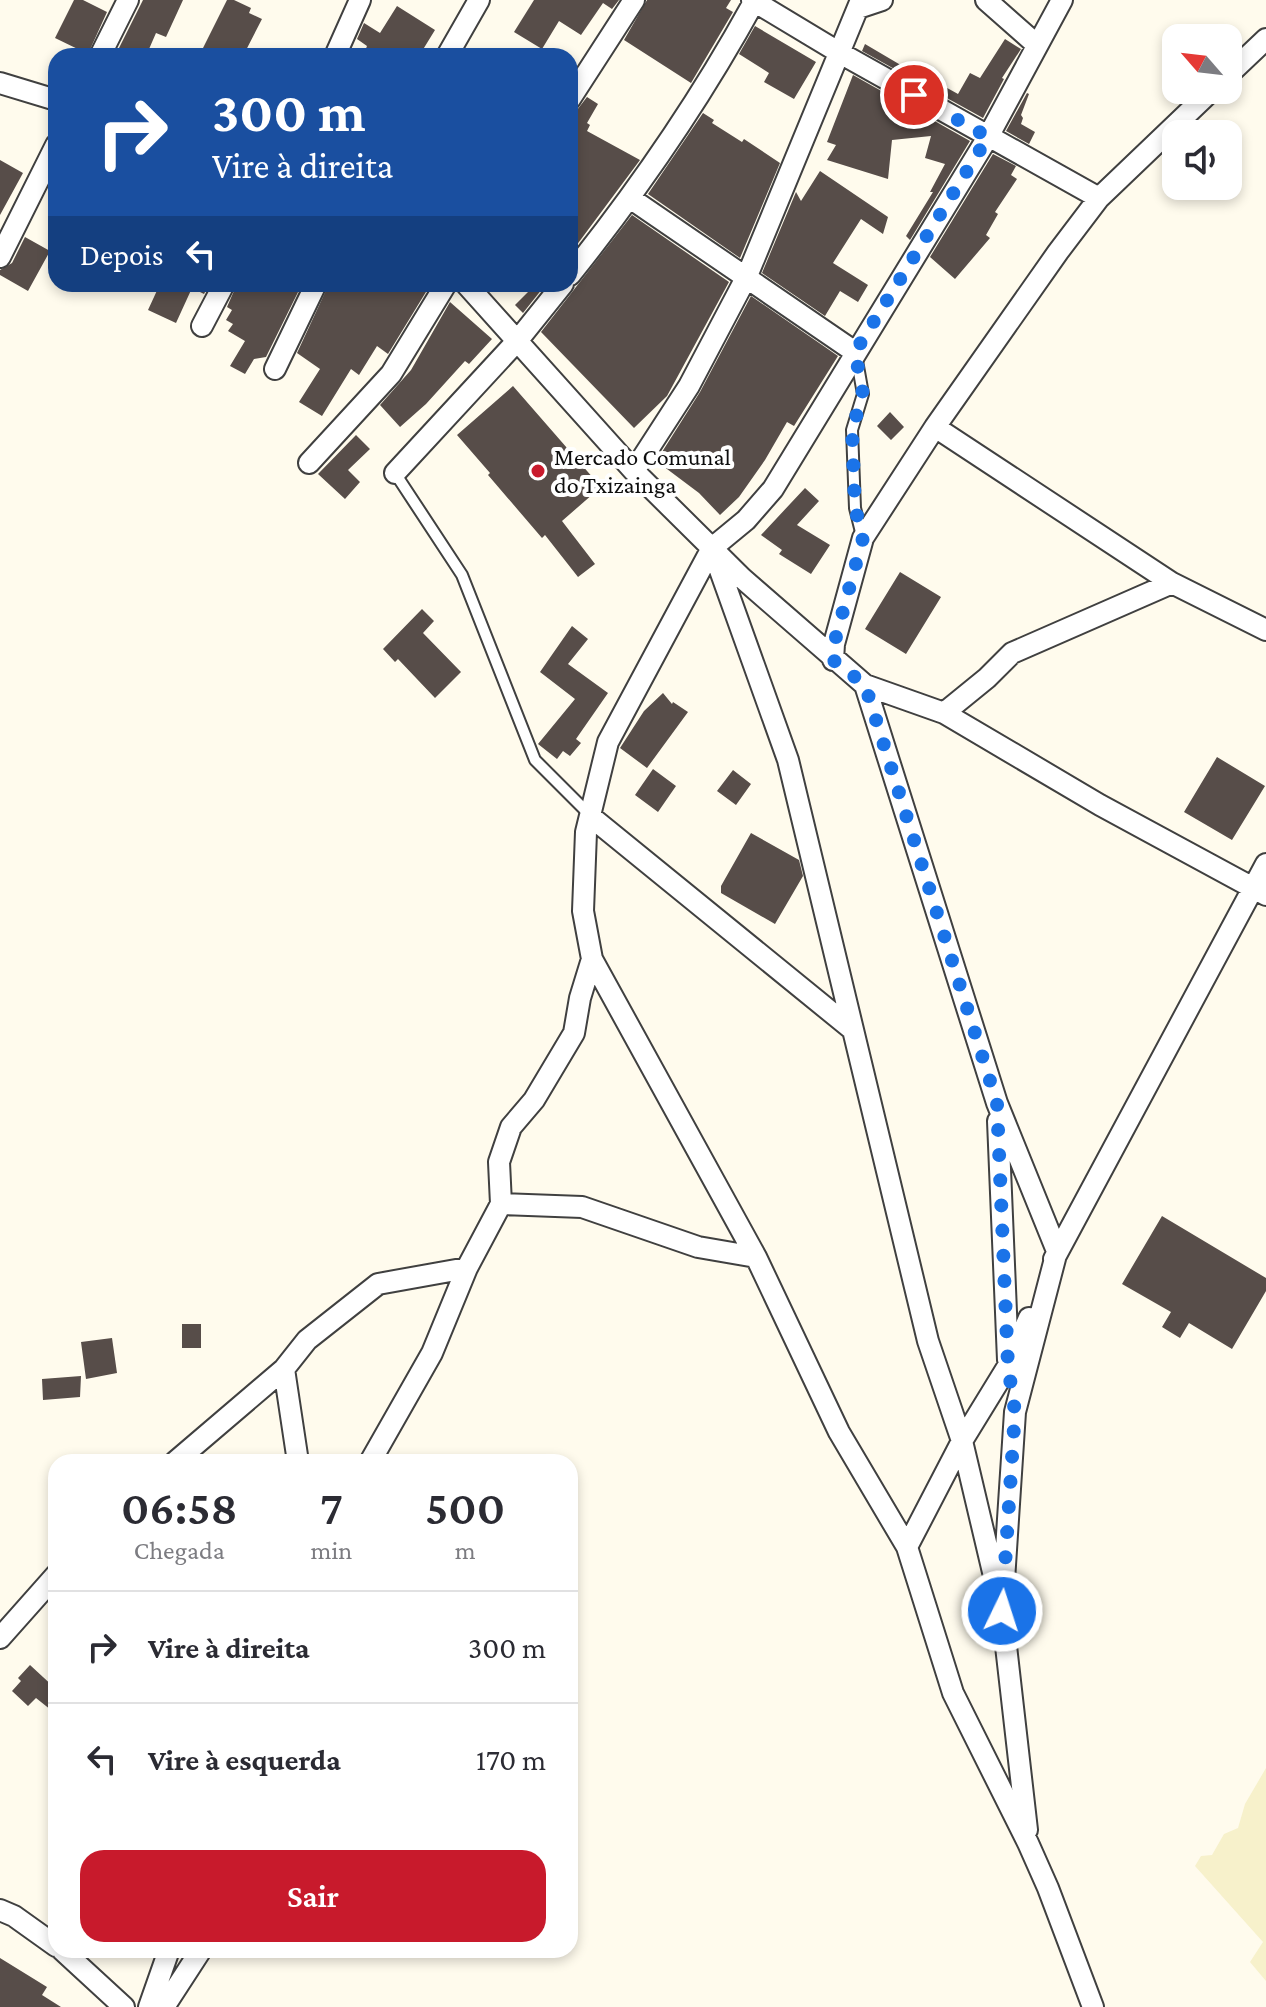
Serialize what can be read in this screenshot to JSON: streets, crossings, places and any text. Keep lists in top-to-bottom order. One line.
{"places":["Mercado Comunal do Txizainga"],"north":"top left","page":{"turn":["300 m","Vire à direita"],"then":"Depois","eta":["06:58","Chegada","7","min","500","m"],"list":[{"name":"Vire à direita","value":"300 m"},{"name":"Vire à esquerda","value":"170 m"}],"buttons":"Sair"}}
